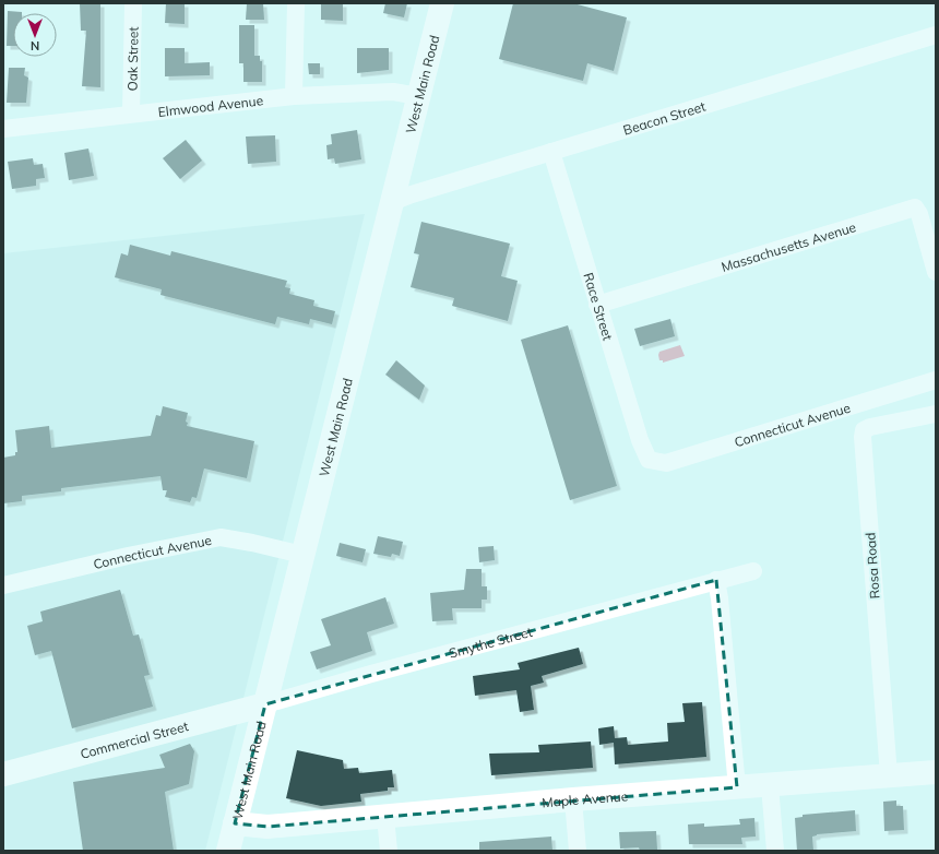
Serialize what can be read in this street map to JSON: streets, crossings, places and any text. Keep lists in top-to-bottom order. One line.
{"streets":{"street":["Oak Street","West Main Road","Elmwood Avenue","Beacon Street","Massachusetts Avenue","Race Street","Connecticut Avenue","Rosa Road","Smythe Street","Commercial Street","Maple Avenue"]},"crossings":[["Oak Street","Elmwood Avenue"],["West Main Road","Elmwood Avenue"],["West Main Road","Beacon Street"],["West Main Road","Connecticut Avenue"],["West Main Road","Smythe Street"],["West Main Road","Commercial Street"],["West Main Road","Maple Avenue"],["Beacon Street","Race Street"],["Massachusetts Avenue","Race Street"],["Race Street","Connecticut Avenue"],["Rosa Road","Maple Avenue"],["Smythe Street","Commercial Street"]],"north":"bottom"}
